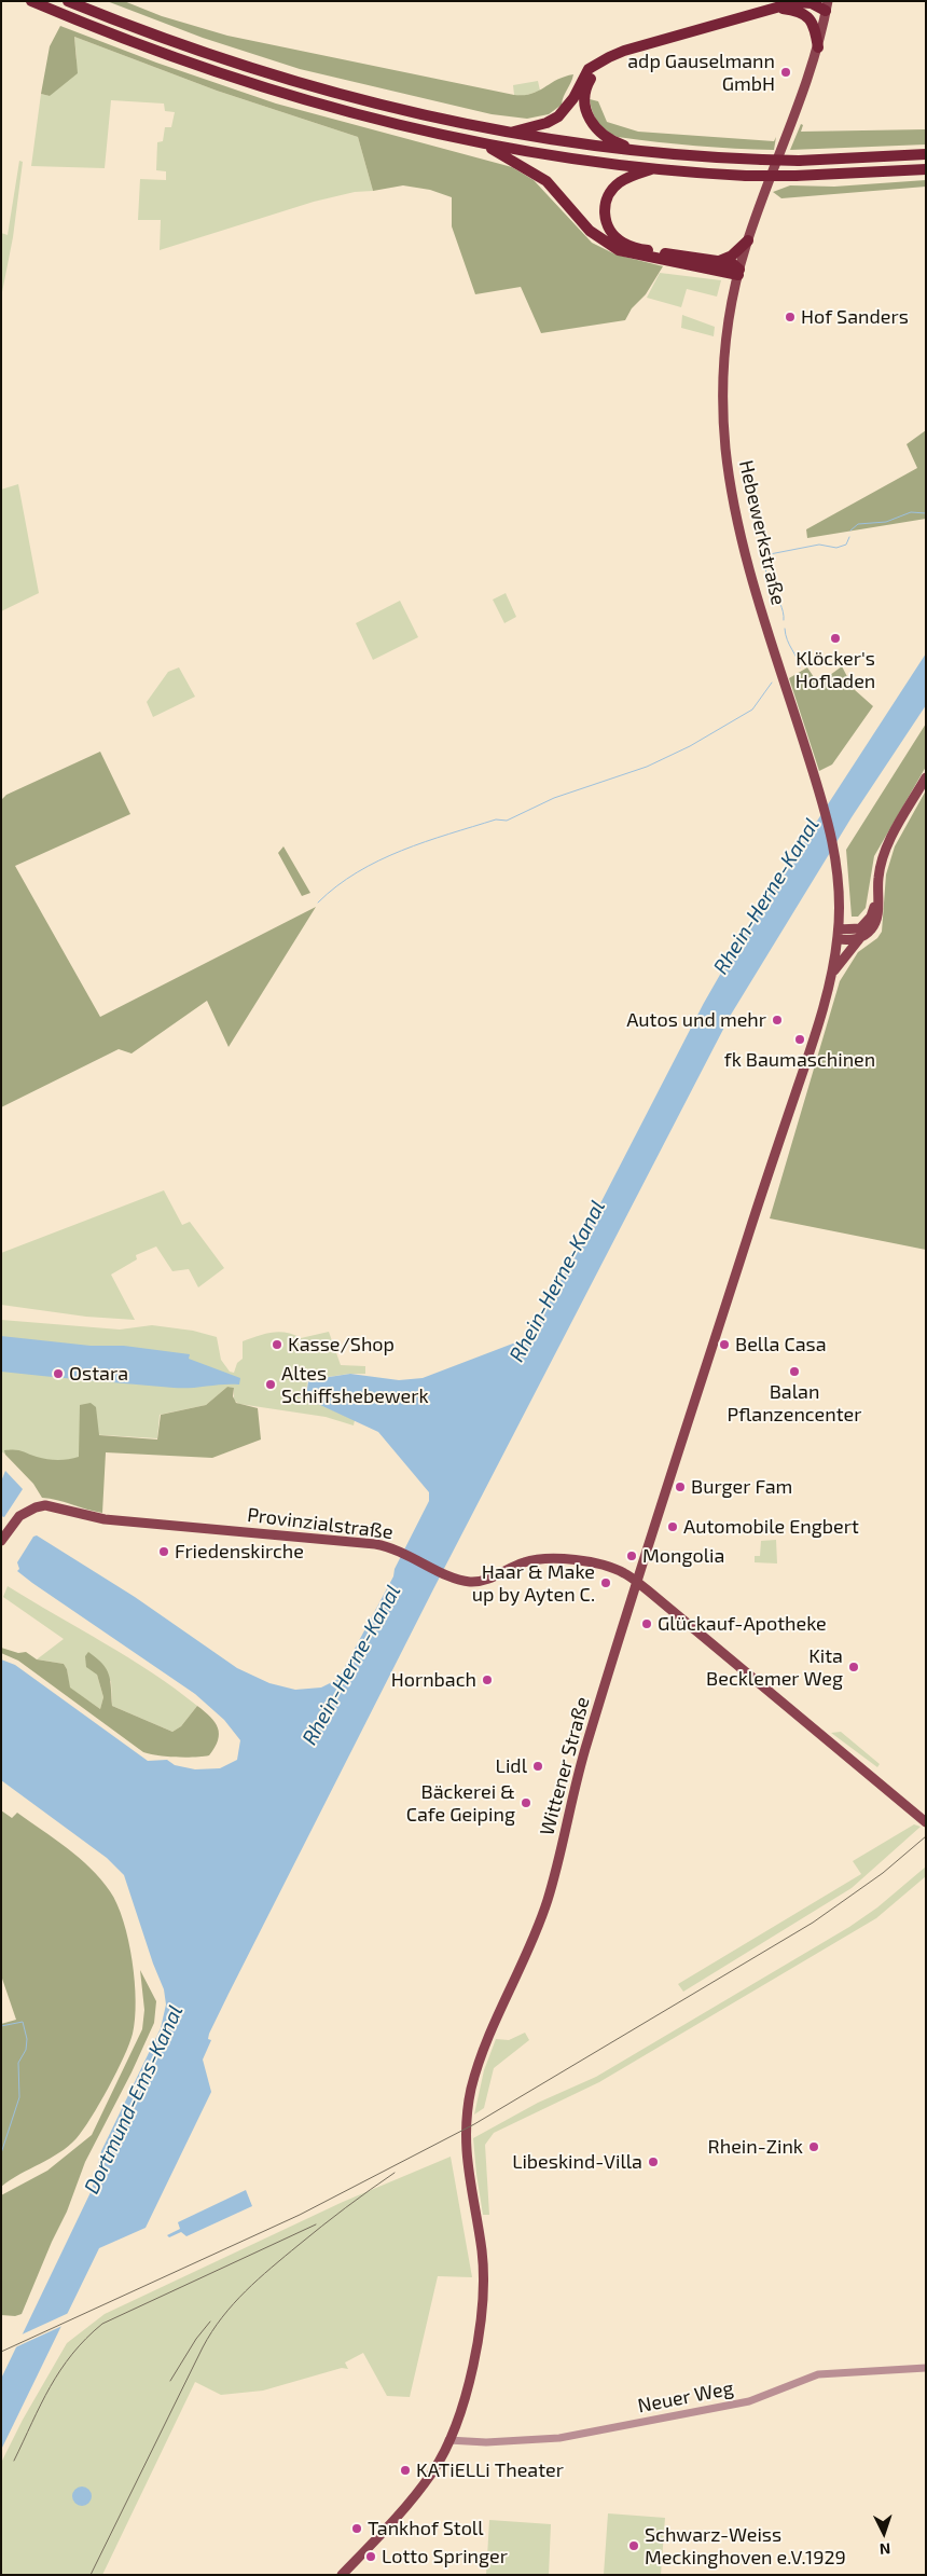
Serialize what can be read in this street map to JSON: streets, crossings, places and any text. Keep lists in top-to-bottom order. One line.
{"streets":{"main road":["Hebewerkstraße","Provinzialstraße","Wittener Straße"],"street":["Neuer Weg"]},"crossings":[["Hebewerkstraße","Wittener Straße"],["Provinzialstraße","Wittener Straße"],["Wittener Straße","Neuer Weg"]],"water":["Rhein-Herne-Kanal","Dortmund-Ems-Kanal"],"places":["adp Gauselmann GmbH","Hof Sanders","Klöcker's Hofladen","Autos und mehr","fk Baumaschinen","Kasse/Shop","Bella Casa","Balan Pflanzencenter","Ostara","Altes Schiffshebewerk","Burger Fam","Automobile Engbert","Friedenskirche","Mongolia","Haar & Make up by Ayten C.","Glückauf-Apotheke","Kita Becklemer Weg","Hornbach","Lidl","Bäckerei & Cafe Geiping","Rhein-Zink","Libeskind-Villa","KATiELLi Theater","Tankhof Stoll","Schwarz-Weiss Meckinghoven e.V.1929","Lotto Springer"],"north":"bottom"}
